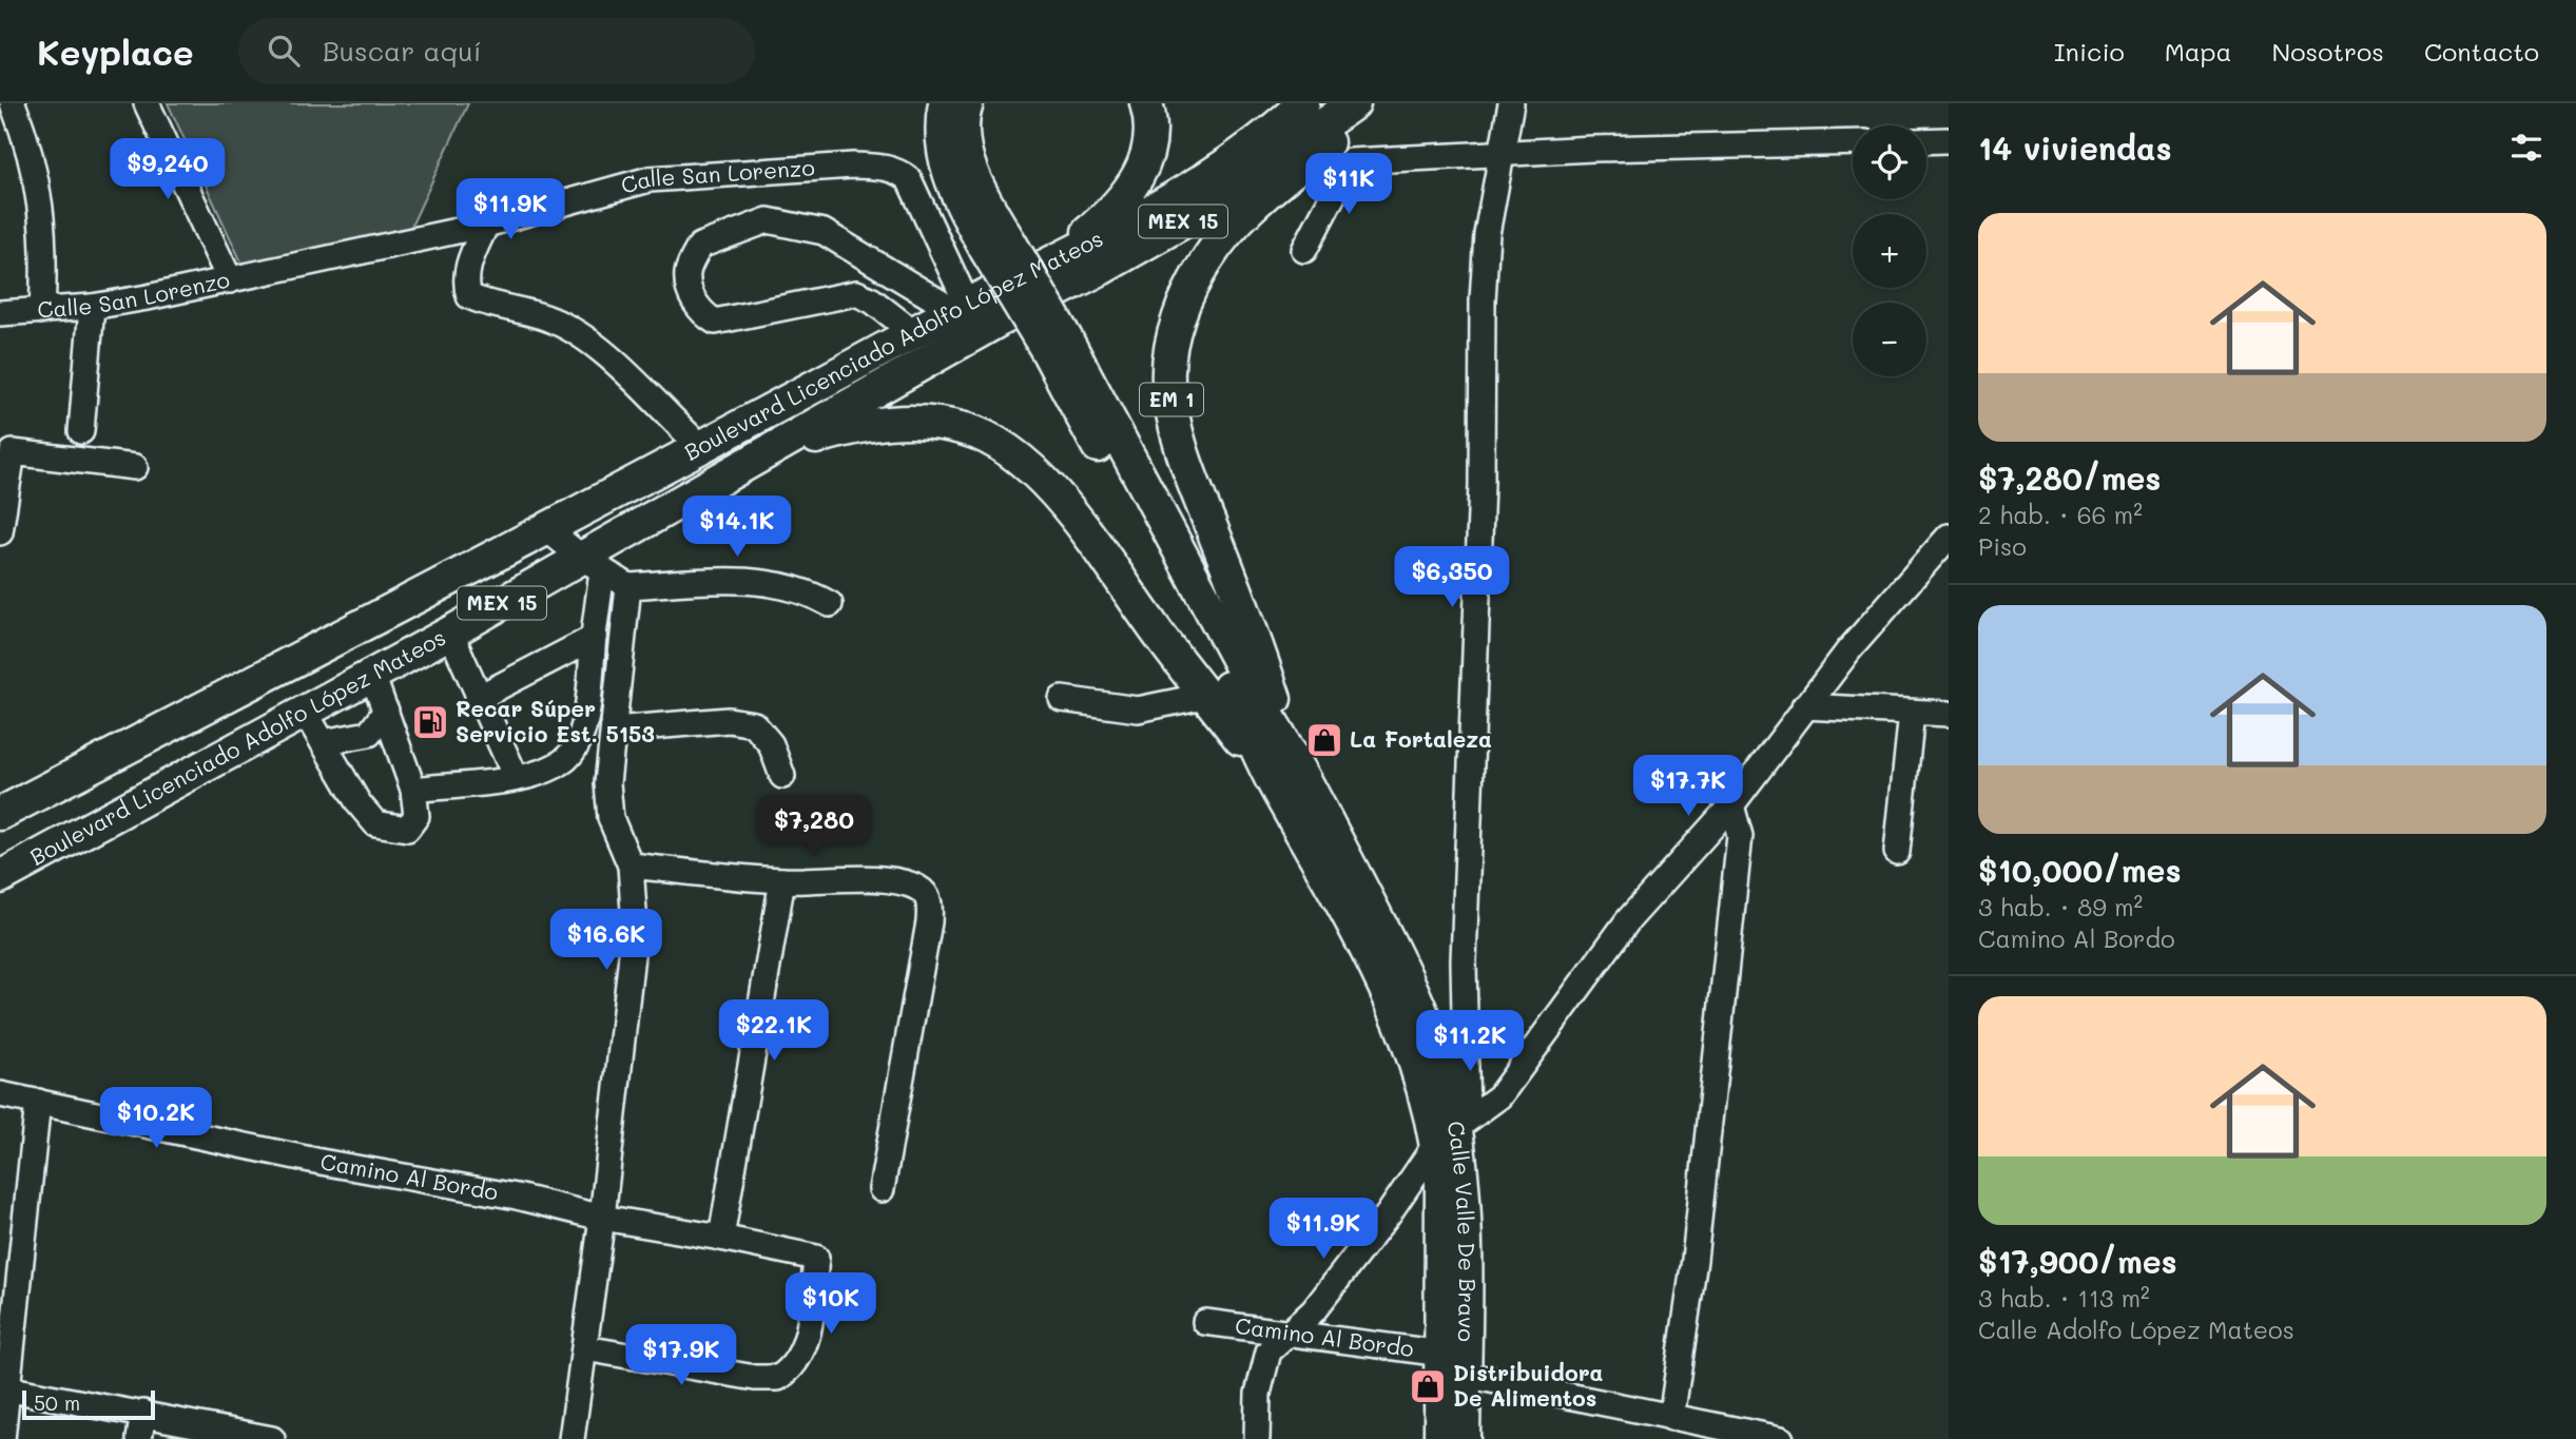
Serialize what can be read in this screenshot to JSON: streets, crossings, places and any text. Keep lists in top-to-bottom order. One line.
{"streets":{"main road":["MEX 15","Boulevard Licenciado Adolfo López Mateos","EM 1","Calle Valle De Bravo"],"street":["Calle San Lorenzo","Camino Al Bordo"]},"crossings":[["Calle San Lorenzo","Boulevard Licenciado Adolfo López Mateos"],["Boulevard Licenciado Adolfo López Mateos","EM 1"],["EM 1","Calle Valle De Bravo"],["Camino Al Bordo","Calle Valle De Bravo"]],"places":{"fuel station":["Recar Súper Servicio Est. 5153"],"shop":["La Fortaleza","Distribuidora De Alimentos"]},"scale_bar":"50 m","page":{"header":"Keyplace","search":"Buscar aquí","nav":["Inicio","Mapa","Nosotros","Contacto"],"heading":"14 viviendas","map_buttons":["+","−"],"price":["$9,240","$11K","$11.9K","$14.1K","$6,350","$17.7K","$7,280","$16.6K","$22.1K","$11.2K","$10.2K","$11.9K","$10K","$17.9K"],"list":[{"name":"$7,280/mes","note":"2 hab. · 66 m² · Piso"},{"name":"$10,000/mes","note":"3 hab. · 89 m² · Camino Al Bordo"},{"name":"$17,900/mes","note":"3 hab. · 113 m² · Calle Adolfo López Mateos"}],"scale":"50 m"}}
